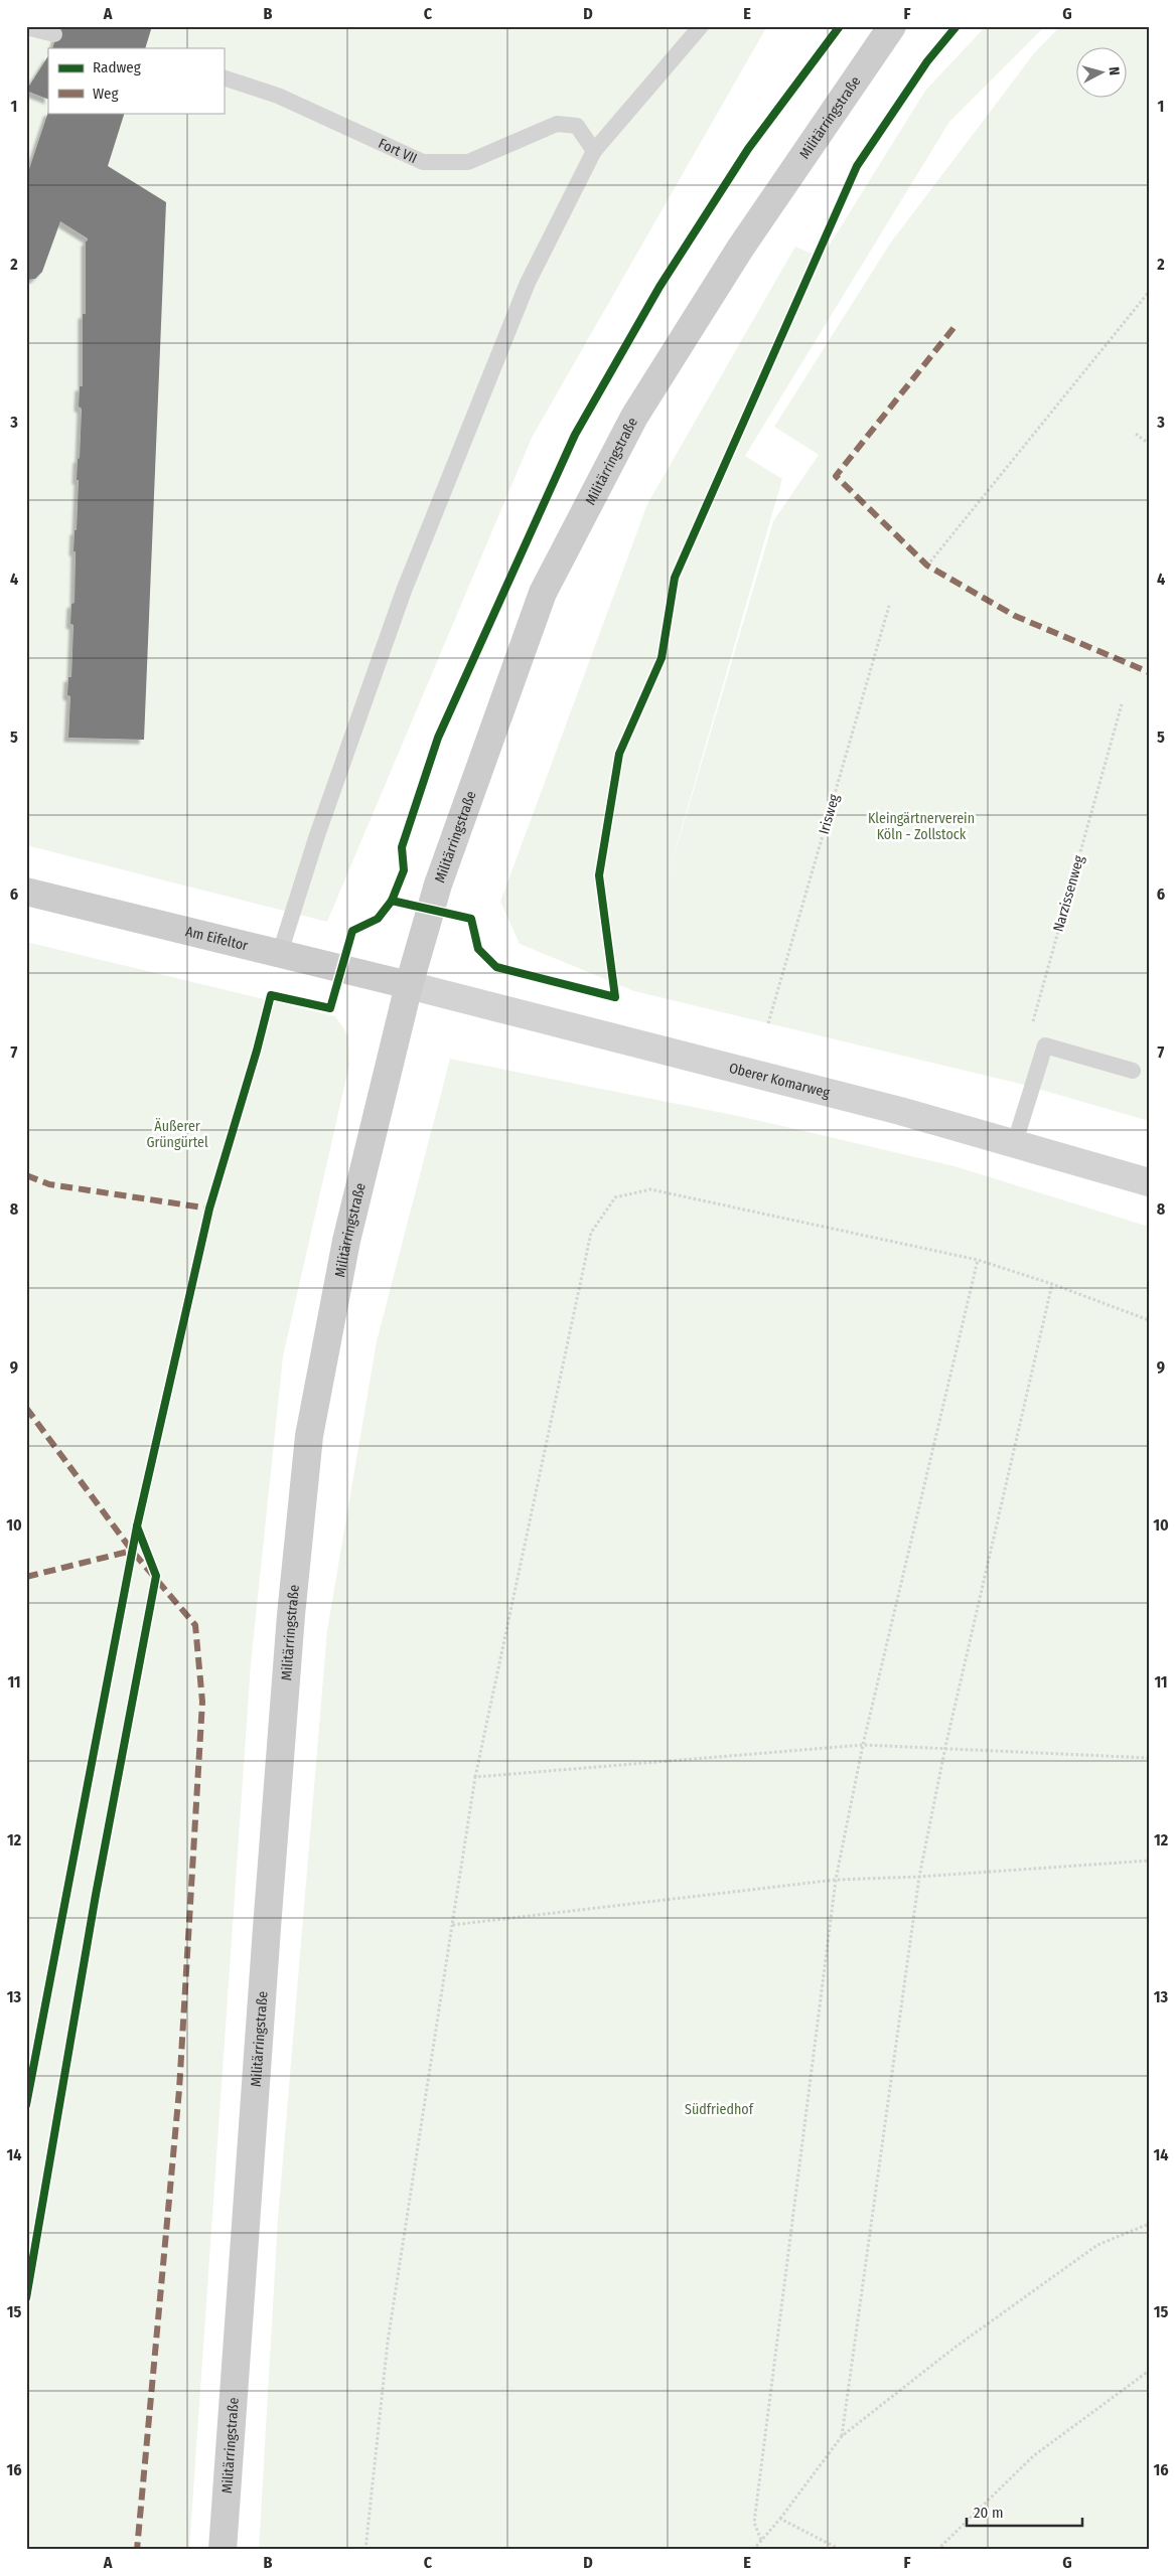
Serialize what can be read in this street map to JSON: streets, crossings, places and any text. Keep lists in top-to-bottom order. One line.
{"streets":{"main road":["Militärringstraße","Am Eifeltor"],"street":["Oberer Komarweg"],"lane":["Fort VII"],"path":["Irisweg","Narzissenweg"]},"crossings":[["Militärringstraße","Am Eifeltor"],["Militärringstraße","Oberer Komarweg"],["Am Eifeltor","Oberer Komarweg"]],"parks":["Kleingärtnerverein Köln - Zollstock","Äußerer Grüngürtel","Südfriedhof"],"legend":["Radweg","Weg"],"scale_bar":"20 m","north":"right","grid":{"columns":["A","B","C","D","E","F","G"],"rows":["1","2","3","4","5","6","7","8","9","10","11","12","13","14","15","16"]}}
